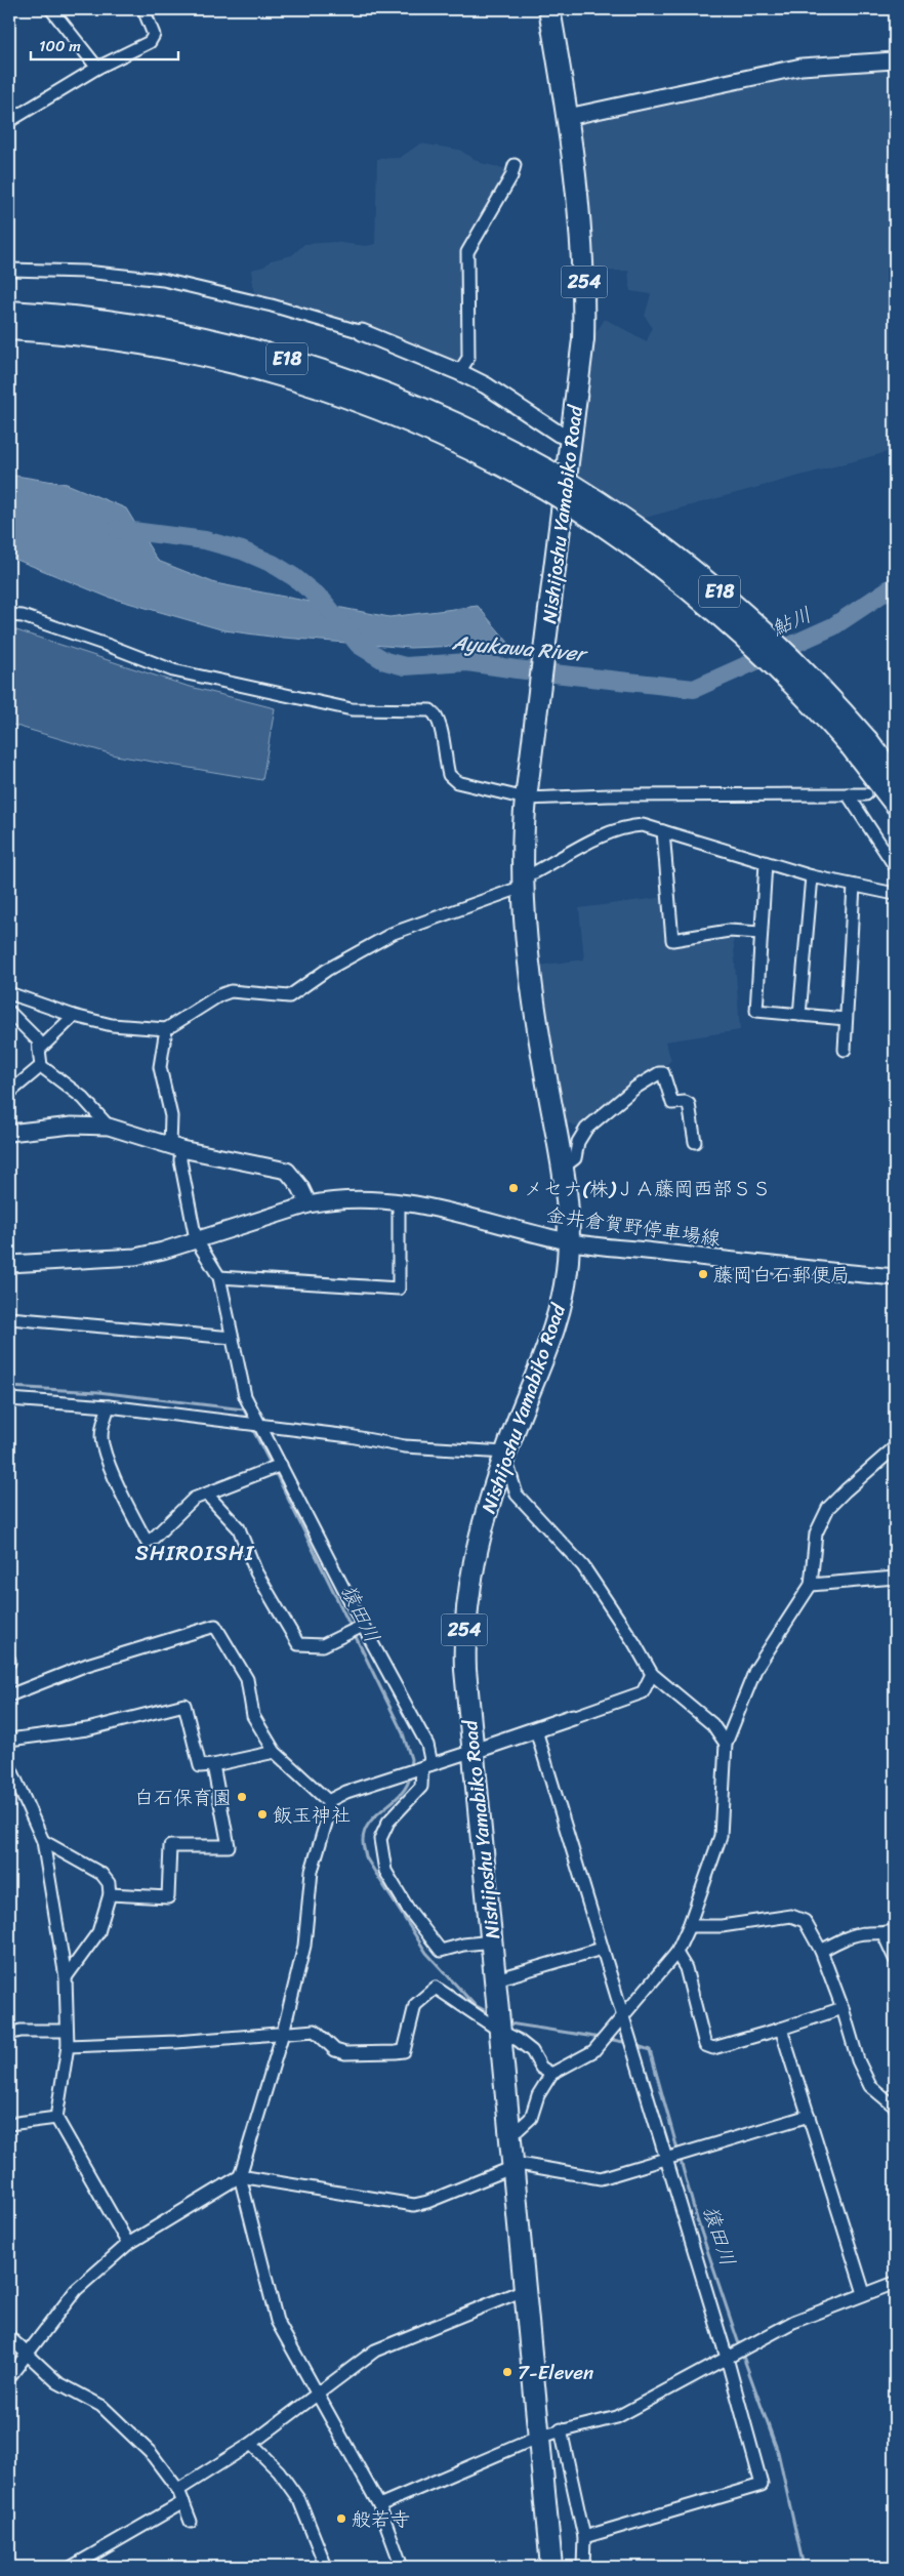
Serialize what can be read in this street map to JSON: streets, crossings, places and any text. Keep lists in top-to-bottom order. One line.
{"streets":{"highway":["254","E18","Nishijoshu Yamabiko Road"],"street":["金井倉賀野停車場線"]},"crossings":[["Nishijoshu Yamabiko Road","金井倉賀野停車場線"]],"districts":["SHIROISHI"],"water":["鮎川","Ayukawa River","猿田川"],"places":["メセナ(株)ＪＡ藤岡西部ＳＳ","藤岡白石郵便局","白石保育園","飯玉神社","7-Eleven","般若寺"],"scale_bar":"100 m"}
